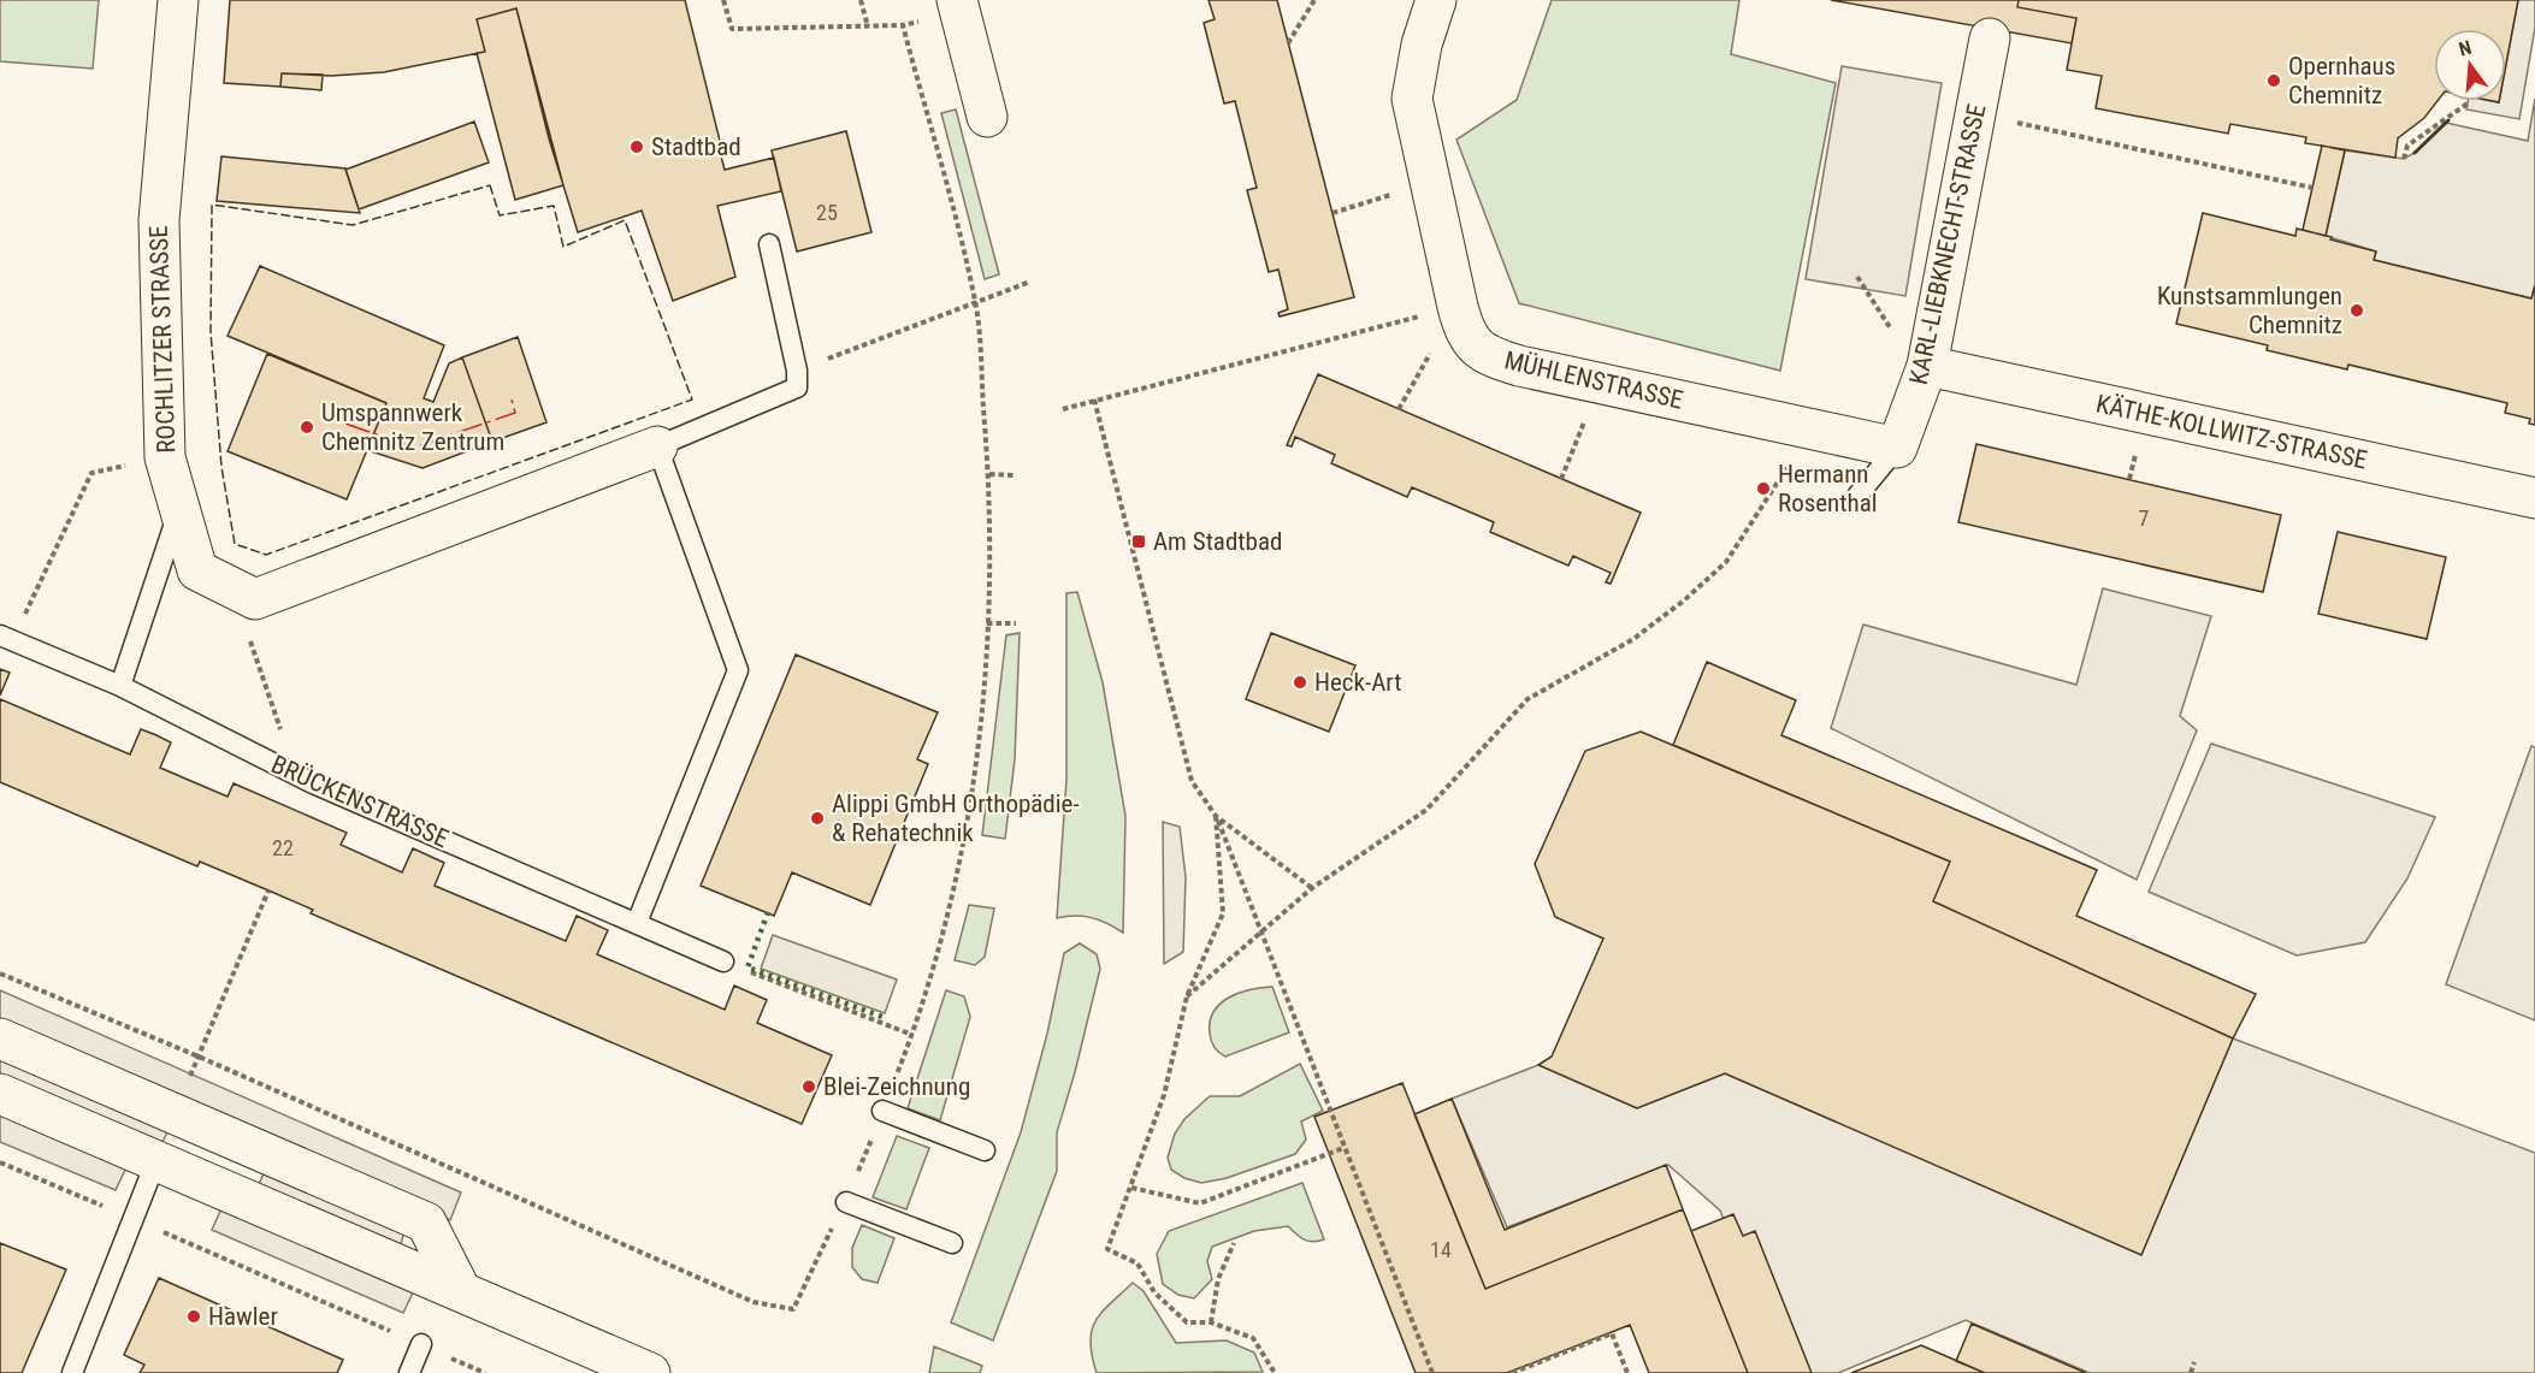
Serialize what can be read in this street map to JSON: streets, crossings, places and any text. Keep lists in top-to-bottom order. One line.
{"streets":{"street":["KARL-LIEBKNECHT-STRASSE","ROCHLITZER STRASSE","MÜHLENSTRASSE","KÄTHE-KOLLWITZ-STRASSE"],"lane":["BRÜCKENSTRASSE"]},"crossings":[["KARL-LIEBKNECHT-STRASSE","MÜHLENSTRASSE"],["KARL-LIEBKNECHT-STRASSE","KÄTHE-KOLLWITZ-STRASSE"]],"places":{"other":["Opernhaus Chemnitz","Stadtbad","Kunstsammlungen Chemnitz","Umspannwerk Chemnitz Zentrum","Hermann Rosenthal","Heck-Art","Alippi GmbH Orthopädie- & Rehatechnik","Blei-Zeichnung","Hawler"],"transit":["Am Stadtbad"]},"house_numbers":["25","7","22","14"],"north":"top"}
